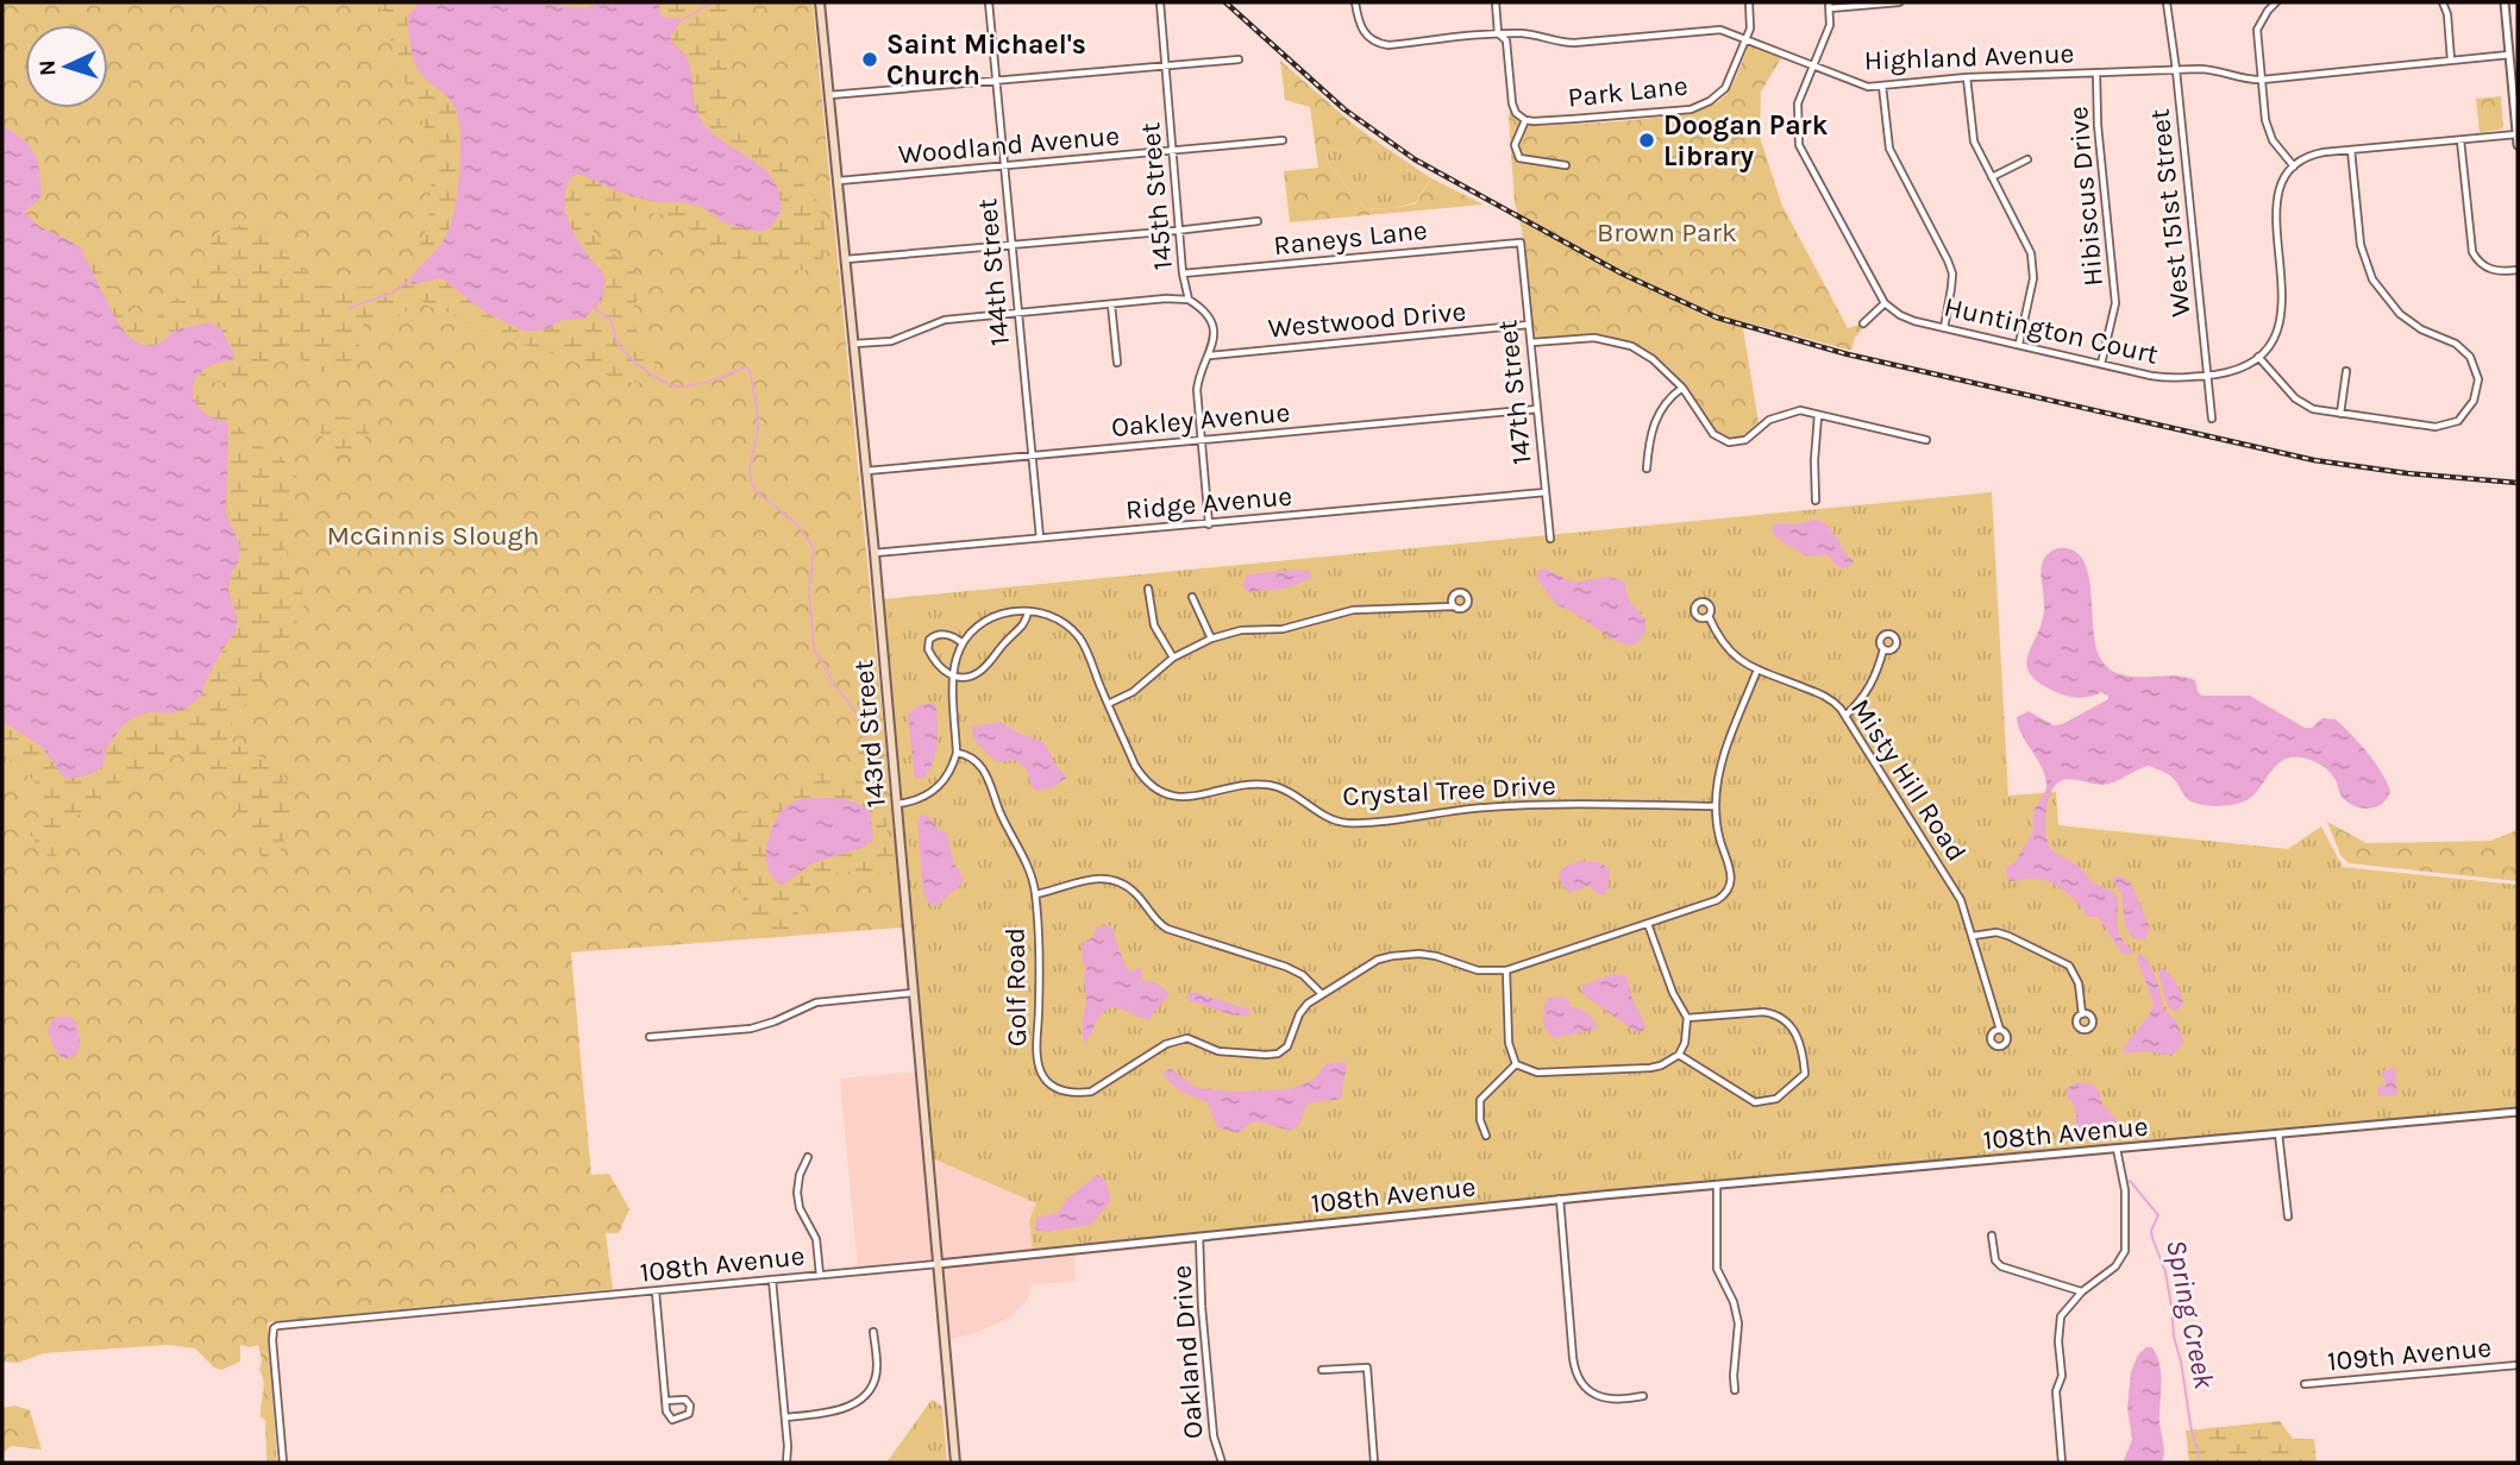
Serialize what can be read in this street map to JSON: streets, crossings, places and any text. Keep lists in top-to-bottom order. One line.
{"streets":{"main road":["143rd Street"],"street":["Highland Avenue","Park Lane","Woodland Avenue","145th Street","Hibiscus Drive","West 151st Street","Raneys Lane","144th Street","Westwood Drive","Huntington Court","147th Street","Oakley Avenue","Ridge Avenue","Misty Hill Road","Crystal Tree Drive","Golf Road","108th Avenue","Oakland Drive","109th Avenue"]},"crossings":[["Highland Avenue","Park Lane"],["Highland Avenue","Hibiscus Drive"],["Highland Avenue","West 151st Street"],["Woodland Avenue","145th Street"],["Woodland Avenue","144th Street"],["Woodland Avenue","143rd Street"],["145th Street","Raneys Lane"],["145th Street","Westwood Drive"],["145th Street","Oakley Avenue"],["145th Street","Ridge Avenue"],["Hibiscus Drive","Huntington Court"],["West 151st Street","Huntington Court"],["Raneys Lane","147th Street"],["144th Street","Oakley Avenue"],["144th Street","Ridge Avenue"],["Westwood Drive","147th Street"],["147th Street","Oakley Avenue"],["147th Street","Ridge Avenue"],["Oakley Avenue","143rd Street"],["Ridge Avenue","143rd Street"],["143rd Street","108th Avenue"],["Crystal Tree Drive","Golf Road"],["108th Avenue","Oakland Drive"]],"water":["Spring Creek"],"parks":["Brown Park","McGinnis Slough"],"places":["Saint Michael's Church","Doogan Park Library"],"north":"left"}
